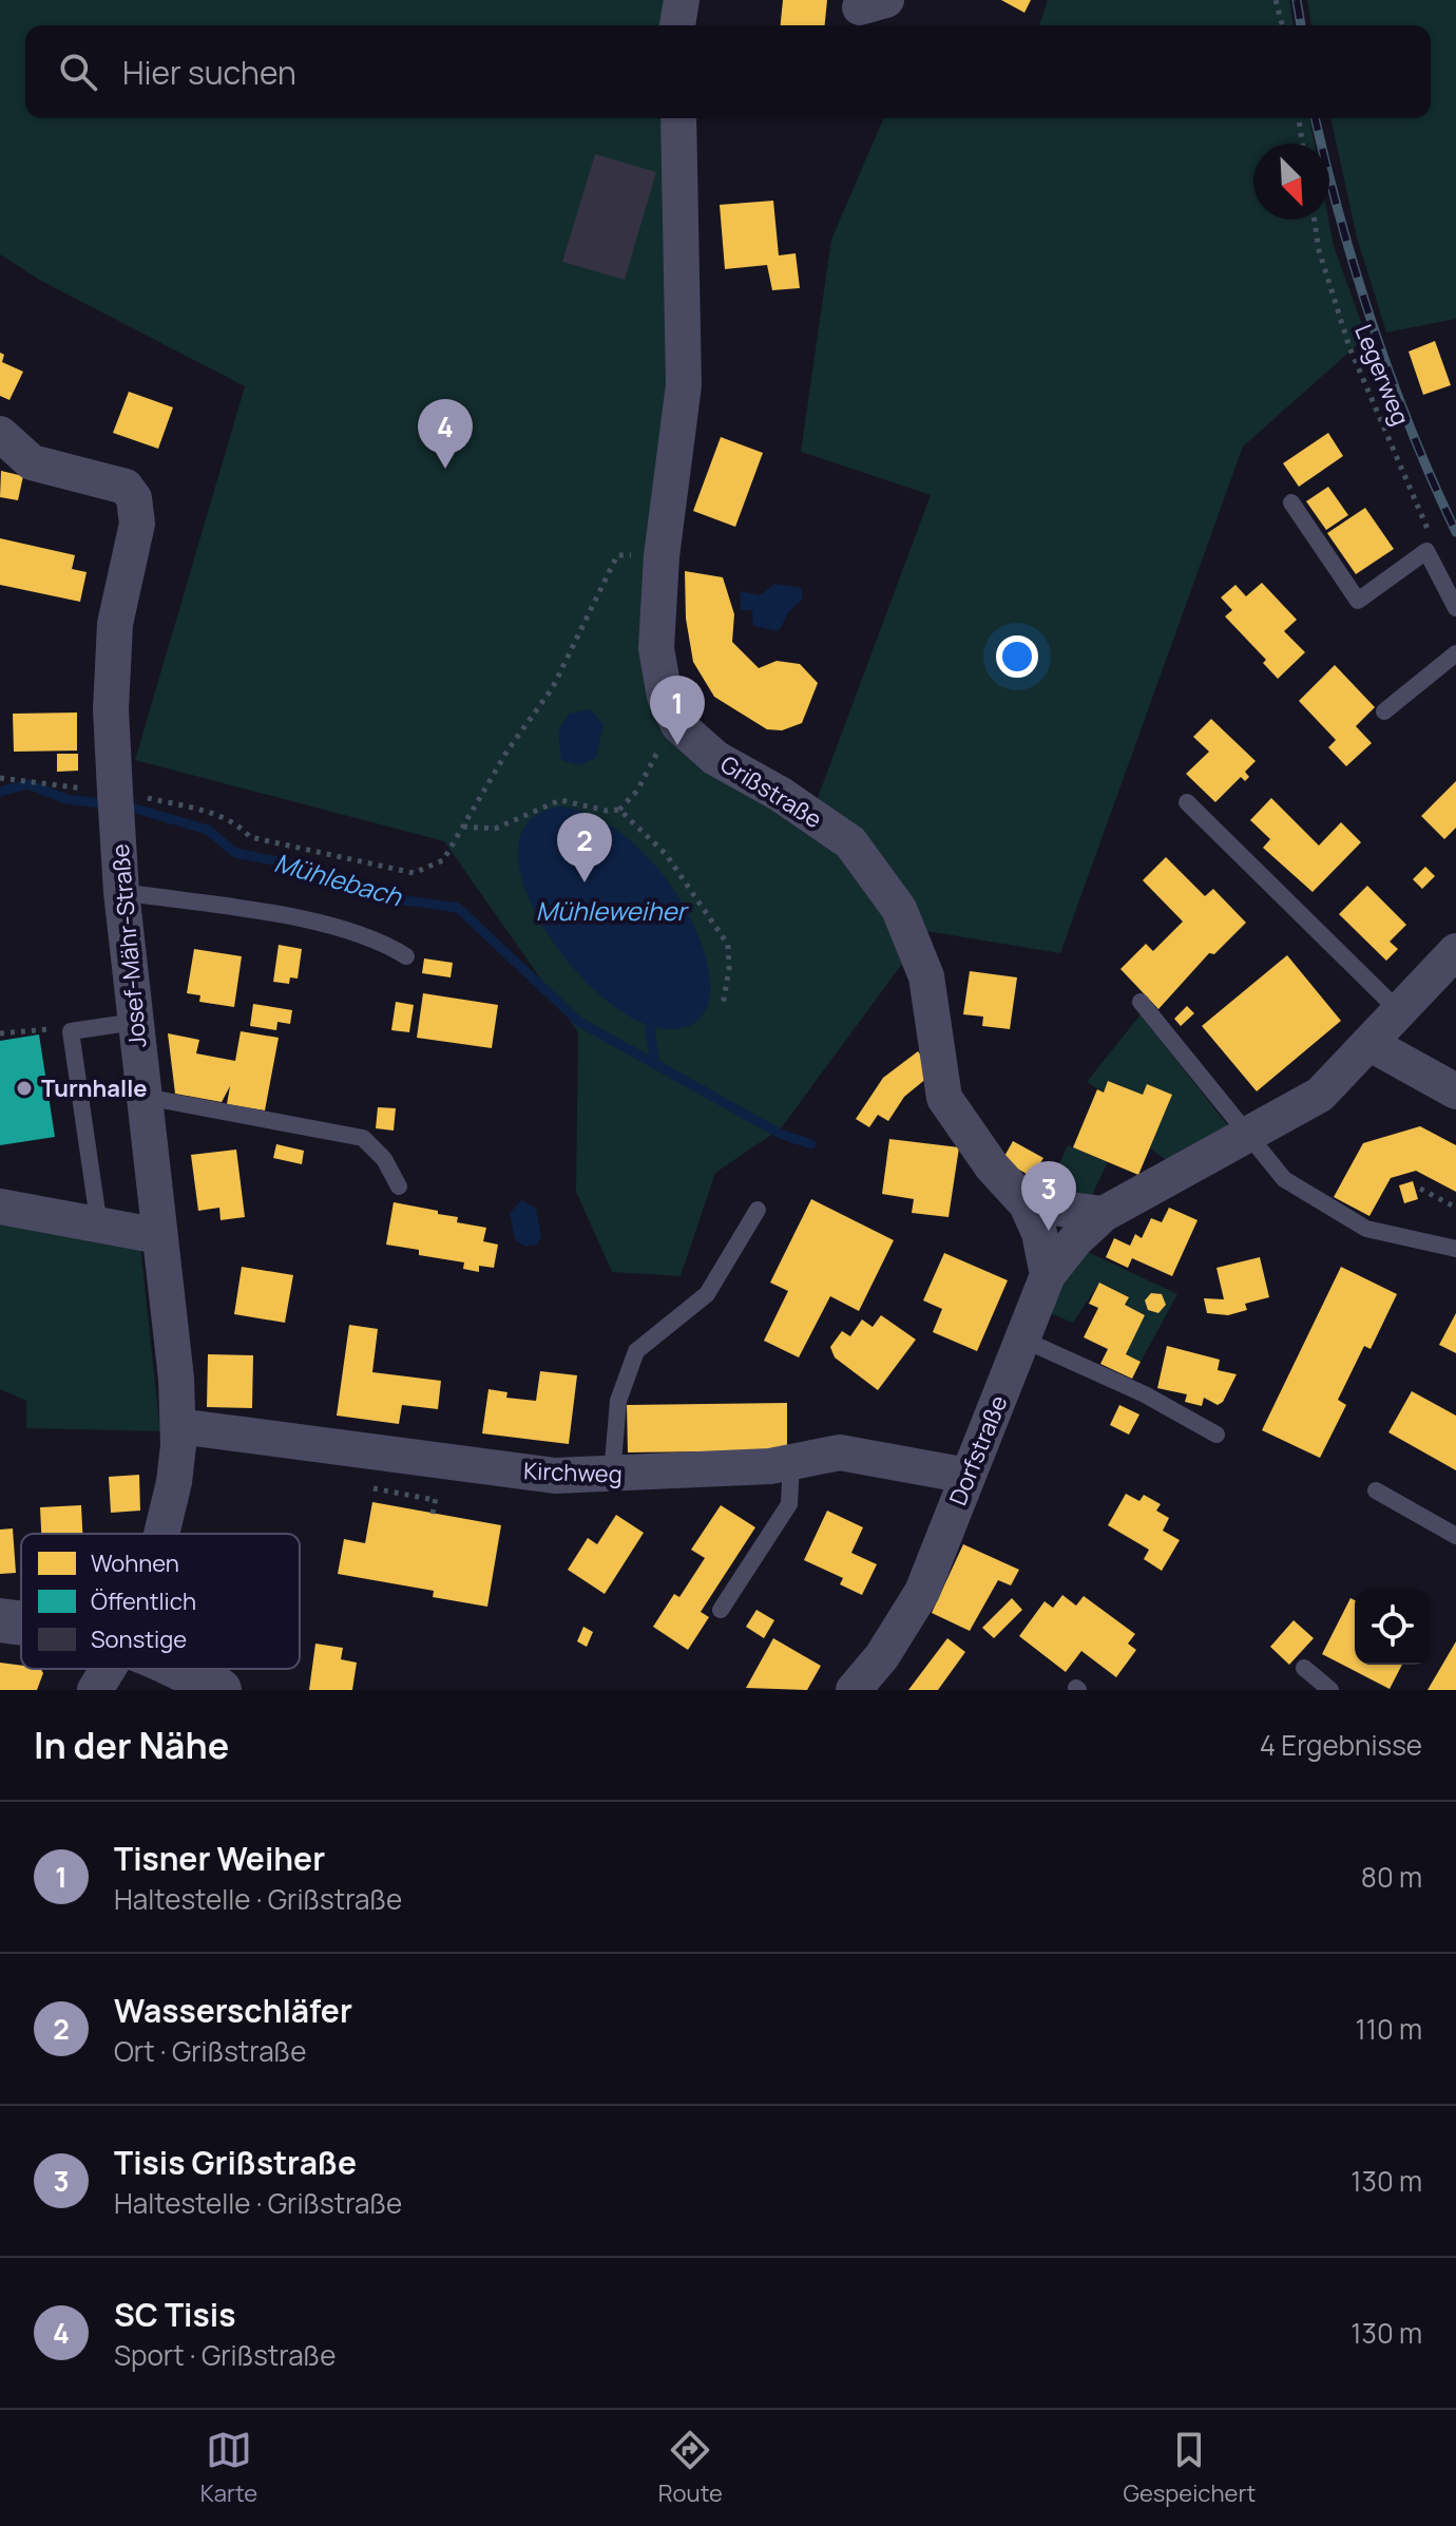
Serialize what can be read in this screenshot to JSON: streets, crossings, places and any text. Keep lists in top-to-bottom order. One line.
{"streets":{"street":["Grißstraße","Josef-Mähr-Straße","Dorfstraße","Kirchweg"],"path":["Legerweg"]},"crossings":[["Grißstraße","Dorfstraße"],["Josef-Mähr-Straße","Kirchweg"],["Dorfstraße","Kirchweg"]],"water":["Mühlebach","Mühleweiher"],"places":["Turnhalle"],"legend":["Wohnen","Öffentlich","Sonstige"],"north":"bottom right","page":{"search":"Hier suchen","pins":["4","1","2","3"],"heading":["In der Nähe","4 Ergebnisse"],"list":[{"mark":"1","name":"Tisner Weiher","note":"Haltestelle · Grißstraße","value":"80 m"},{"mark":"2","name":"Wasserschläfer","note":"Ort · Grißstraße","value":"110 m"},{"mark":"3","name":"Tisis Grißstraße","note":"Haltestelle · Grißstraße","value":"130 m"},{"mark":"4","name":"SC Tisis","note":"Sport · Grißstraße","value":"130 m"}],"nav":["Karte","Route","Gespeichert"]}}
